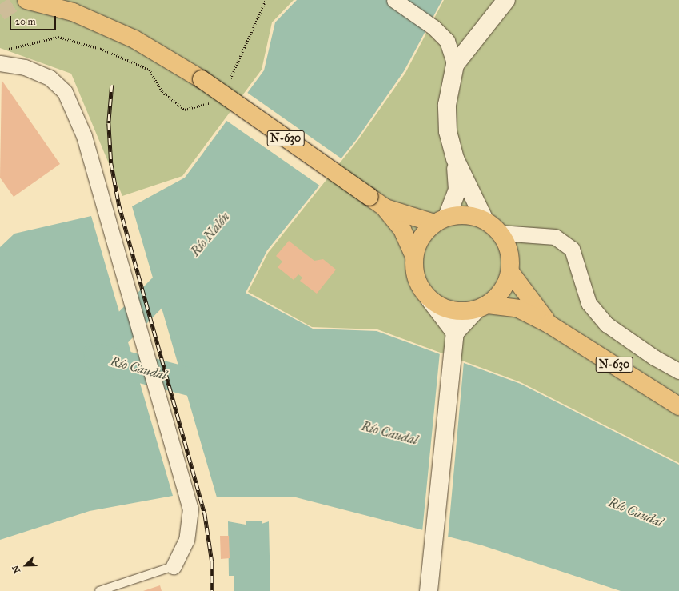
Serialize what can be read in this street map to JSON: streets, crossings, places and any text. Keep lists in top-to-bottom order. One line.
{"streets":{"highway":["N-630"]},"water":["Río Nalón","Río Caudal"],"scale_bar":"20 m","north":"bottom left"}
